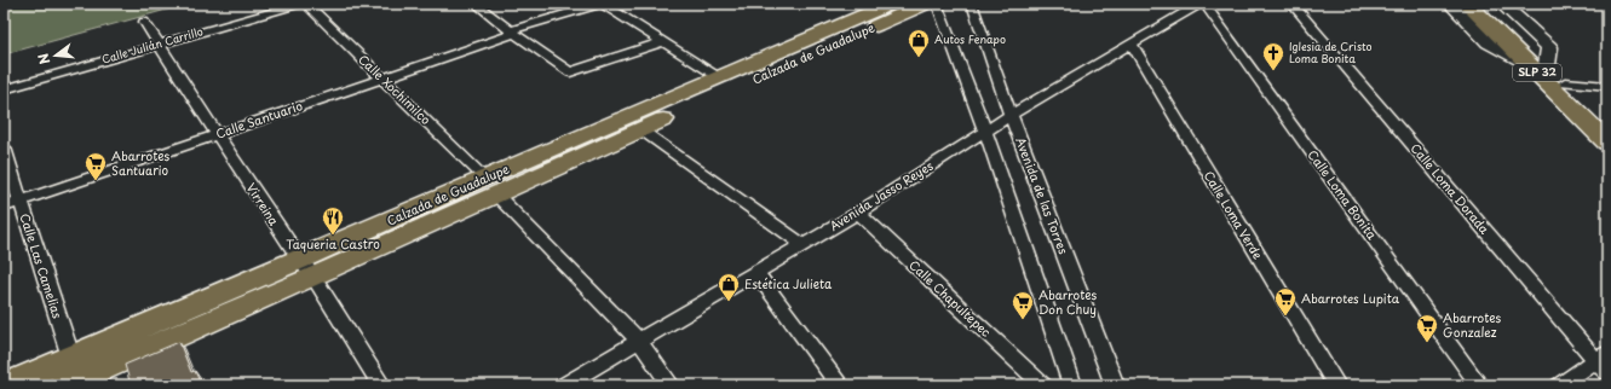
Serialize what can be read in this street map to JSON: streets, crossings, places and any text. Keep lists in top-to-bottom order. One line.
{"streets":{"highway":["SLP 32"],"main road":["Calzada de Guadalupe"],"street":["Calle Julián Carrillo","Calle Xochimilco","Calle Santuario","Calle Loma Dorada","Calle Loma Bonita","Avenida Jasso Reyes","Avenida de las Torres","Virreina","Calle Loma Verde","Calle Las Camelias","Calle Chapultepec"]},"crossings":[["Calle Julián Carrillo","Virreina"],["Calzada de Guadalupe","Calle Xochimilco"],["Calzada de Guadalupe","Virreina"],["Calzada de Guadalupe","Calle Las Camelias"],["Calle Xochimilco","Calle Santuario"],["Calle Xochimilco","Avenida Jasso Reyes"],["Calle Santuario","Virreina"],["Calle Santuario","Calle Las Camelias"],["Avenida Jasso Reyes","Avenida de las Torres"],["Avenida Jasso Reyes","Calle Loma Verde"],["Avenida Jasso Reyes","Calle Chapultepec"]],"places":{"shop":["Autos Fenapo","Estética Julieta"],"church":["Iglesia de Cristo Loma Bonita"],"supermarket":["Abarrotes Santuario","Abarrotes Lupita","Abarrotes Don Chuy","Abarrotes Gonzalez"],"restaurant":["Taqueria Castro"]},"north":"left"}
